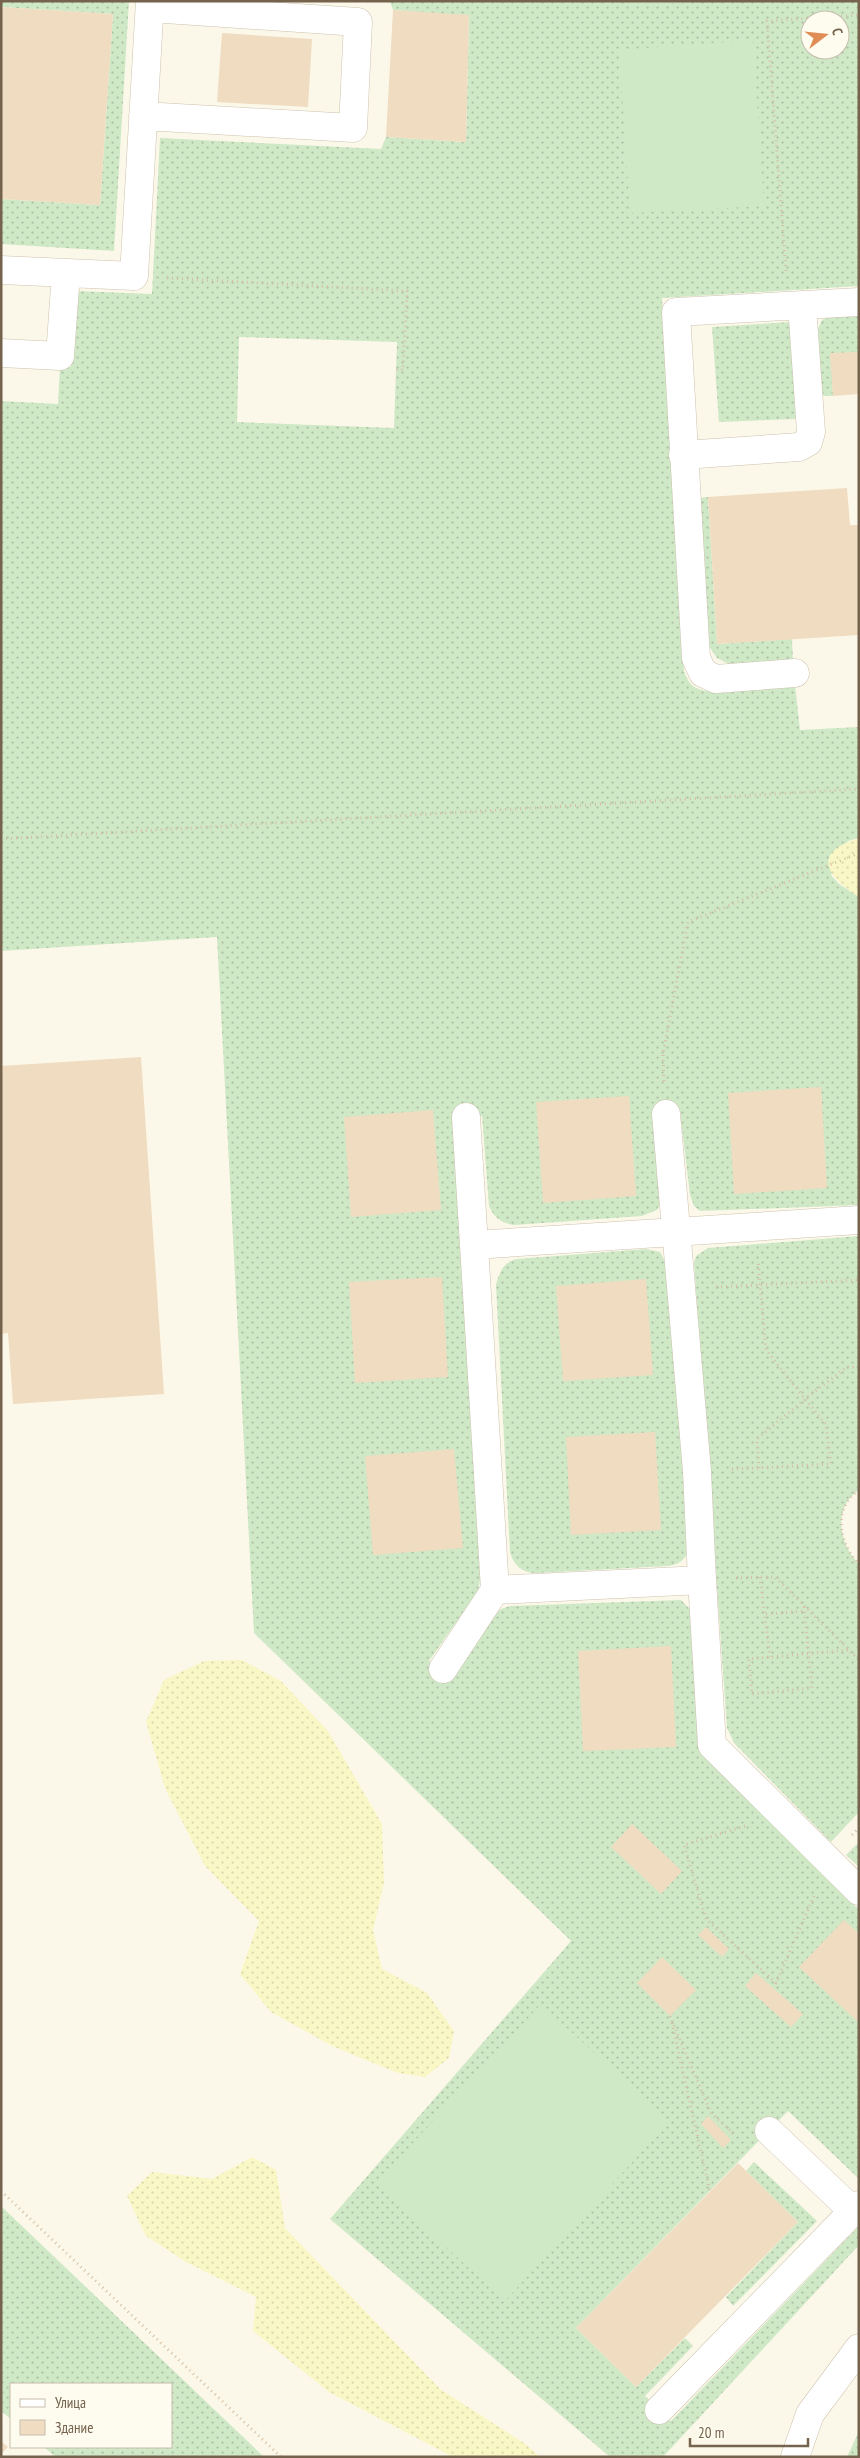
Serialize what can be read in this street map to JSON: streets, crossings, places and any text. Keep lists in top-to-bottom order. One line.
{"legend":["Улица","Здание"],"scale_bar":"20 m","north":"right"}
